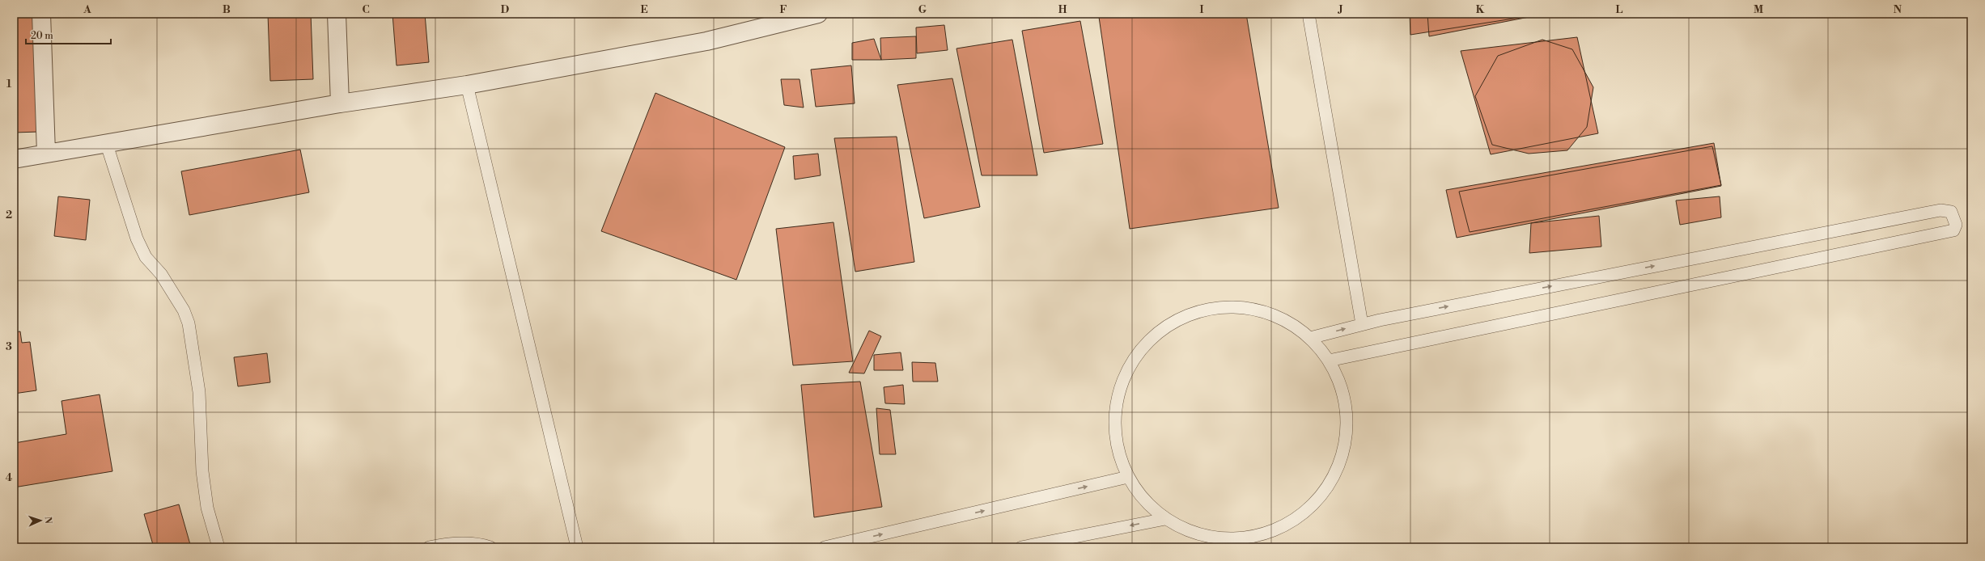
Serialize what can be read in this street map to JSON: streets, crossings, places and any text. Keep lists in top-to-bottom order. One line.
{"scale_bar":"20 m","north":"right","grid":{"columns":["A","B","C","D","E","F","G","H","I","J","K","L","M","N"],"rows":["1","2","3","4"]}}
